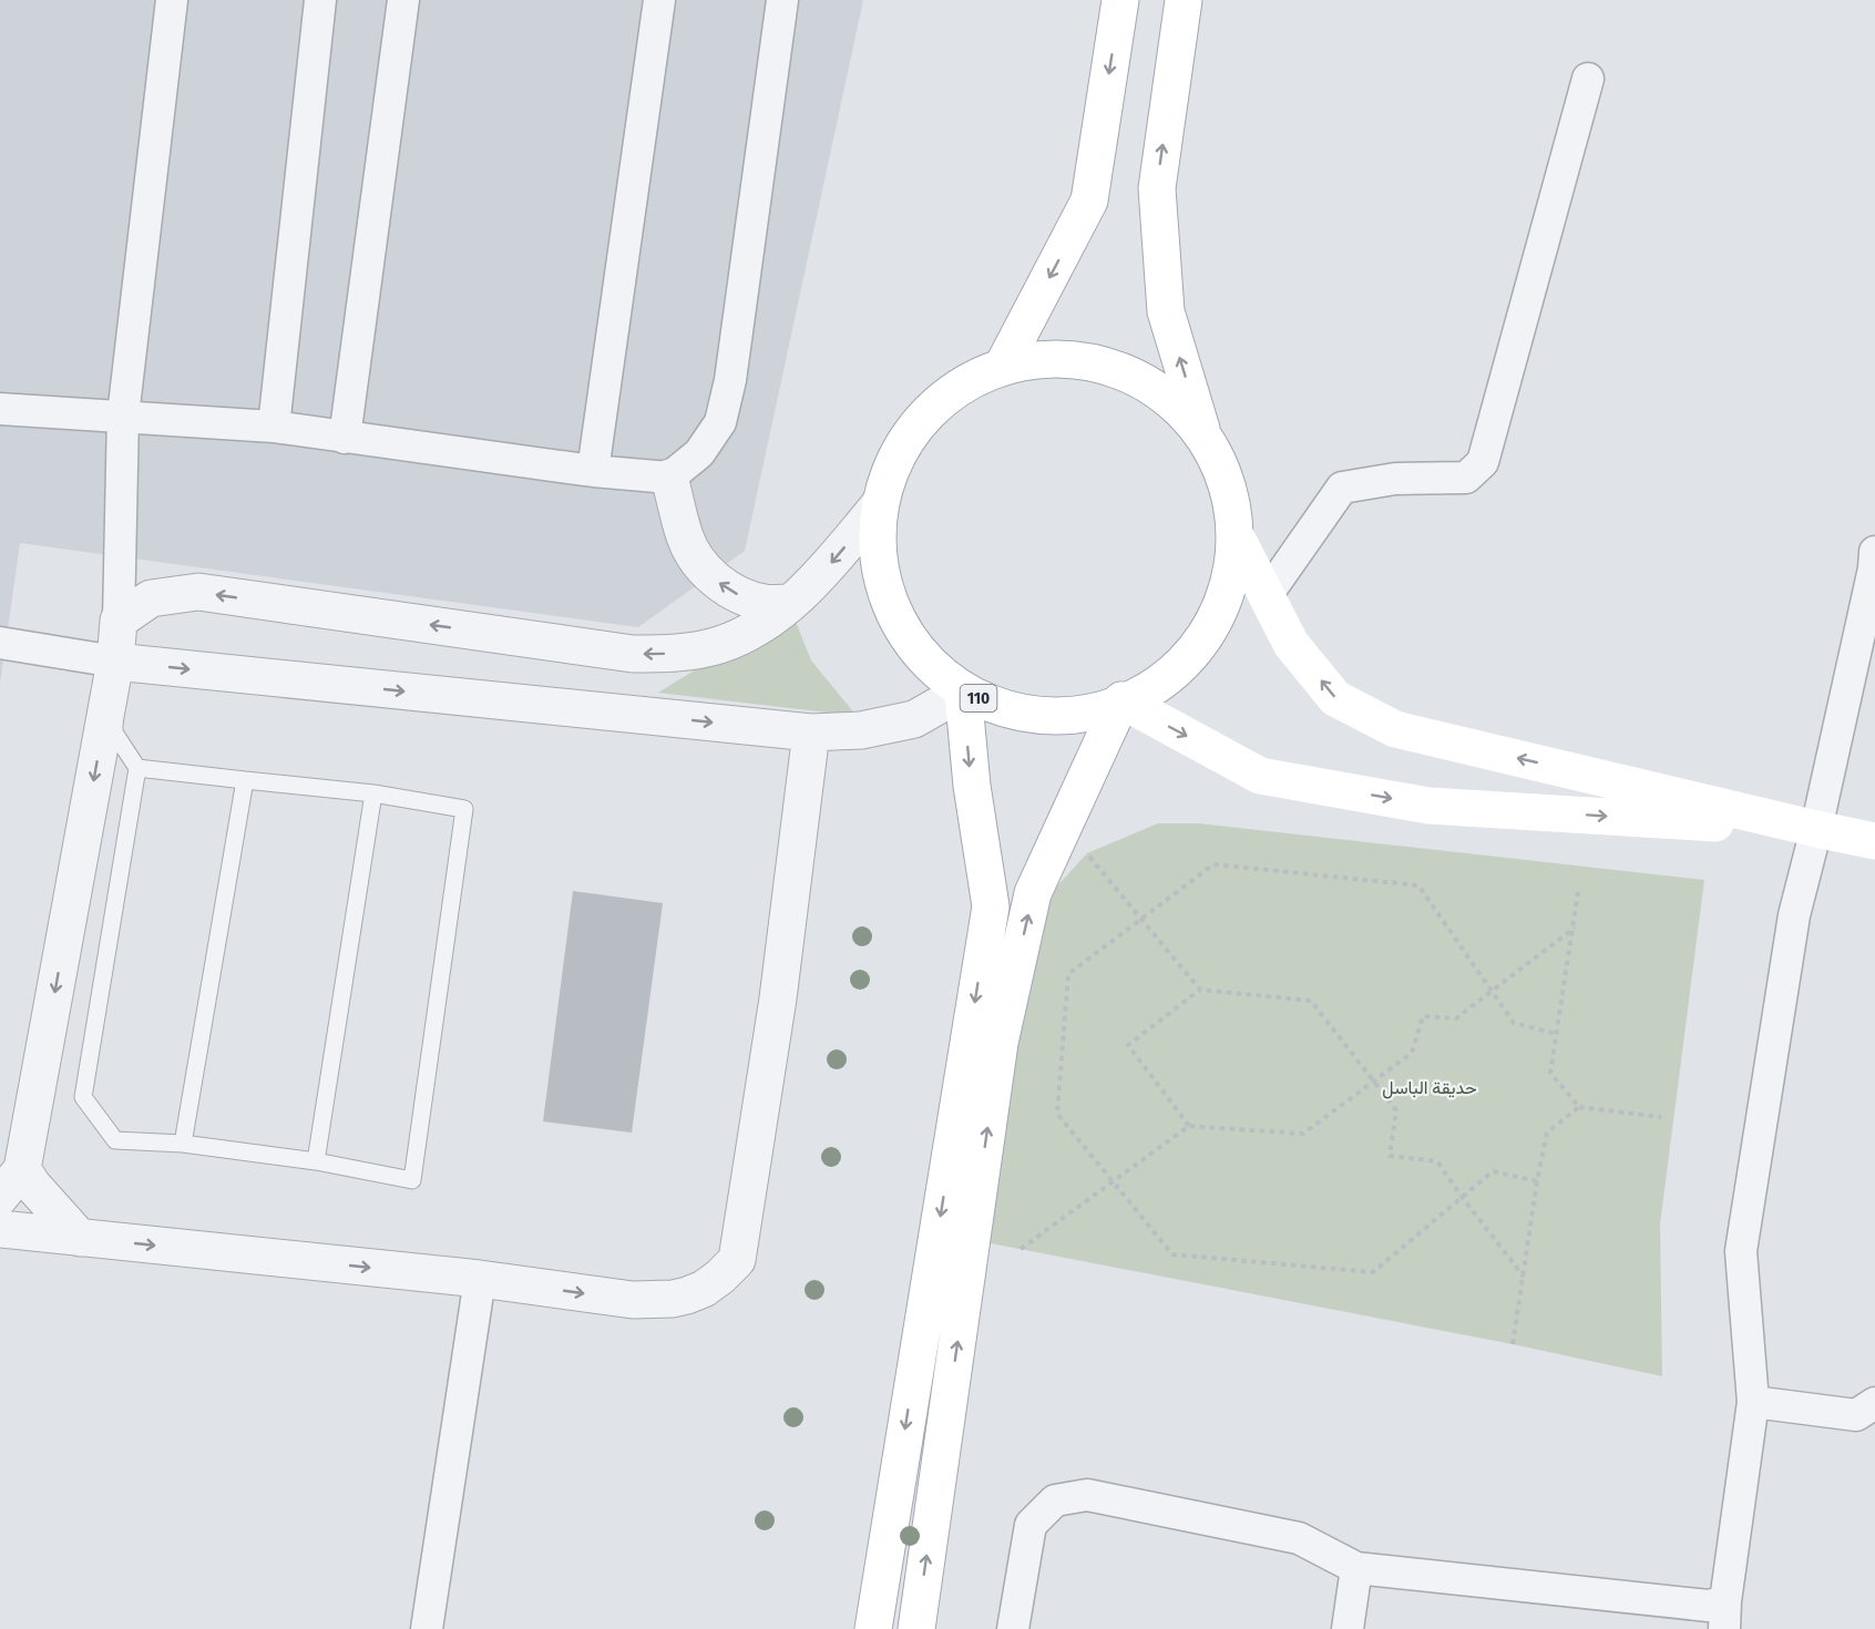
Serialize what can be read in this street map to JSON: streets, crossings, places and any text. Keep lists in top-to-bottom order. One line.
{"streets":{"main road":["110"]},"parks":["حديقة الباسل"]}
